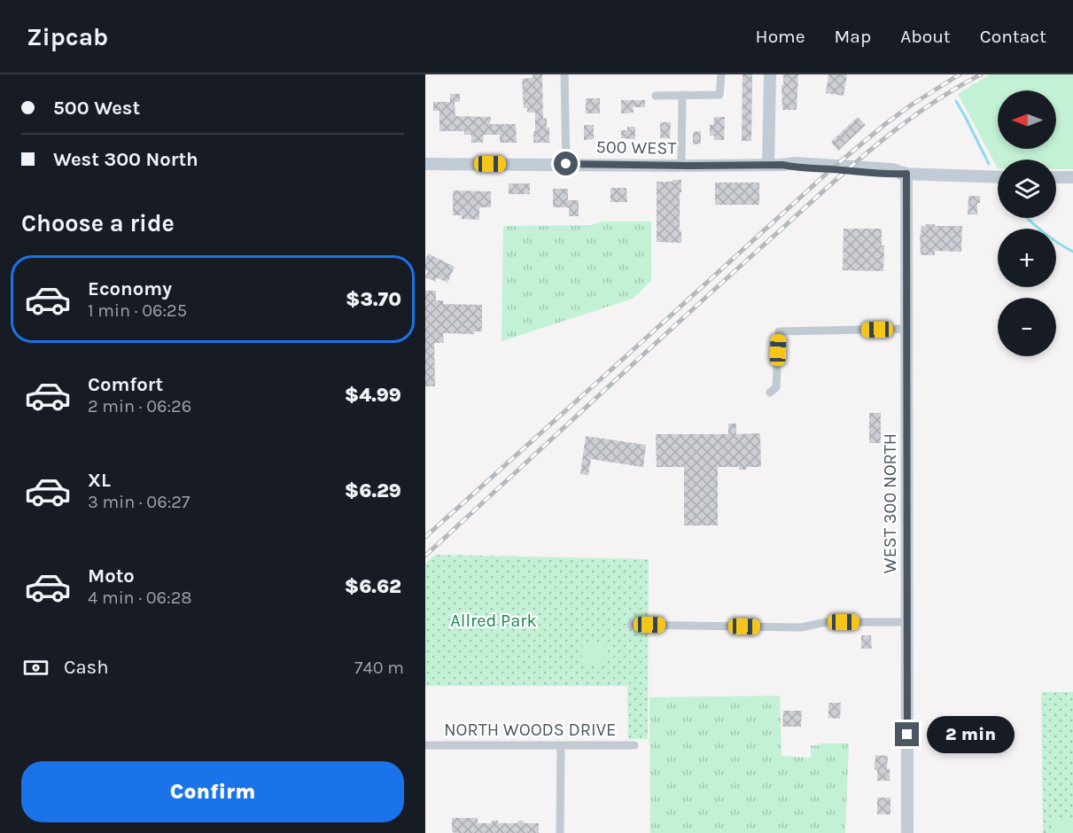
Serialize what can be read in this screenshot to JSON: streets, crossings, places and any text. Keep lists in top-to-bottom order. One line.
{"streets":{"street":["500 WEST","WEST 300 NORTH","NORTH WOODS DRIVE"]},"crossings":[["500 WEST","WEST 300 NORTH"]],"parks":["Allred Park"],"north":"left","page":{"header":"Zipcab","nav":["Home","Map","About","Contact"],"banner":["500 West","West 300 North"],"map_buttons":["+","−"],"heading":"Choose a ride","list":[{"name":"Economy","note":"1 min · 06:25","value":"$3.70"},{"name":"Comfort","note":"2 min · 06:26","value":"$4.99"},{"name":"XL","note":"3 min · 06:27","value":"$6.29"},{"name":"Moto","note":"4 min · 06:28","value":"$6.62"}],"pay":["Cash","740 m"],"bubble":"2 min","buttons":"Confirm"}}
